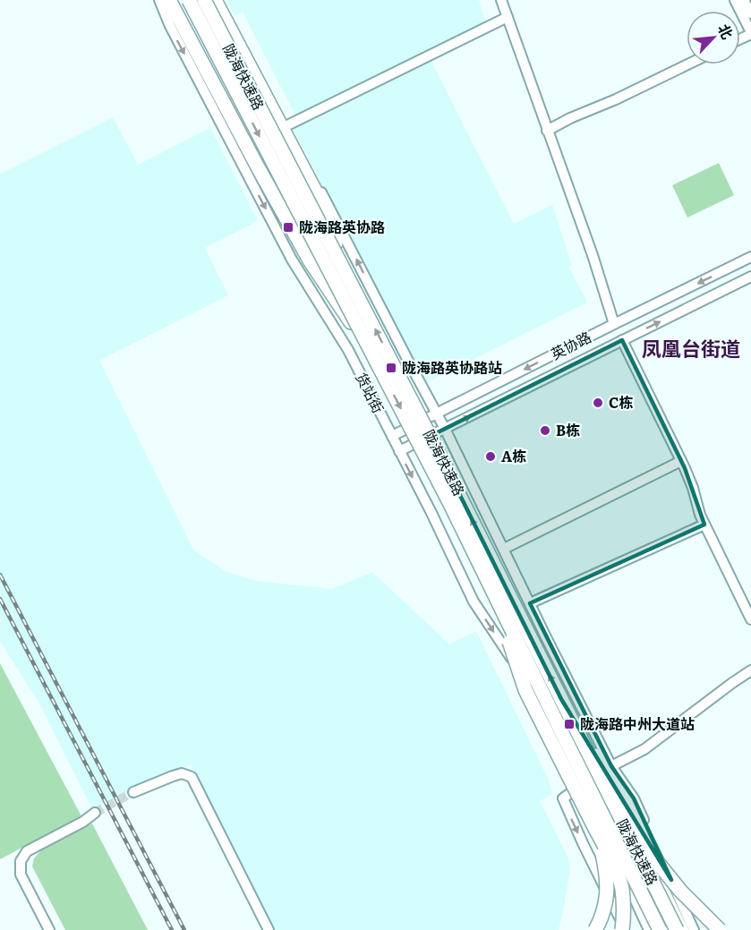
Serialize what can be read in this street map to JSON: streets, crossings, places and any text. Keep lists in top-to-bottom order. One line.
{"streets":{"highway":["陇海快速路"],"street":["英协路","货站街"]},"crossings":[["英协路","货站街"]],"districts":["凤凰台街道"],"places":{"transit":["陇海路英协路","陇海路英协路站","陇海路中州大道站"],"other":["C栋","B栋","A栋"]},"north":"top right"}
